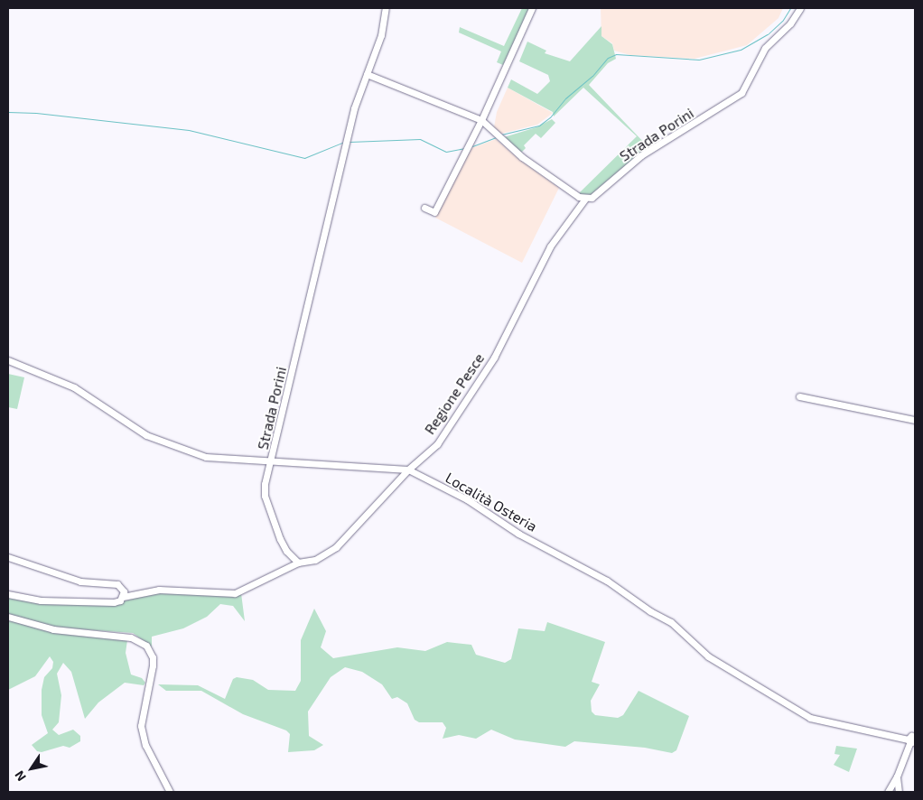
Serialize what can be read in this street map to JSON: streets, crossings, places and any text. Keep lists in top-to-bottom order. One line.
{"streets":{"street":["Strada Porini","Regione Pesce","Località Osteria"]},"crossings":[["Strada Porini","Regione Pesce"],["Strada Porini","Località Osteria"],["Regione Pesce","Località Osteria"]],"north":"bottom left"}
